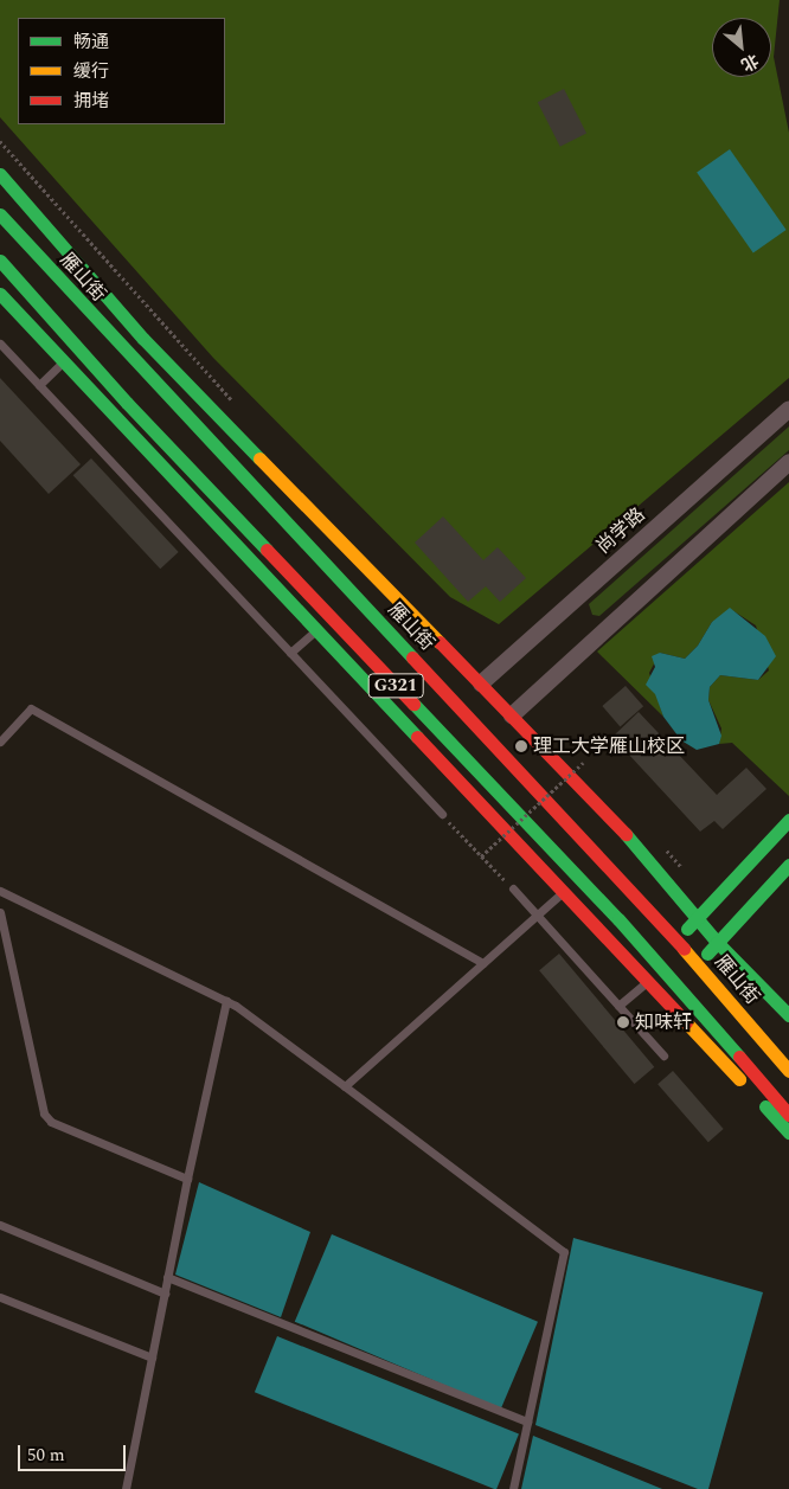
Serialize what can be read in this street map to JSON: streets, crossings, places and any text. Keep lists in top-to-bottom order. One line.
{"streets":{"main road":["雁山街","G321"],"street":["尚学路"]},"places":["理工大学雁山校区","知味轩"],"legend":["畅通","缓行","拥堵"],"scale_bar":"50 m","north":"bottom right"}
